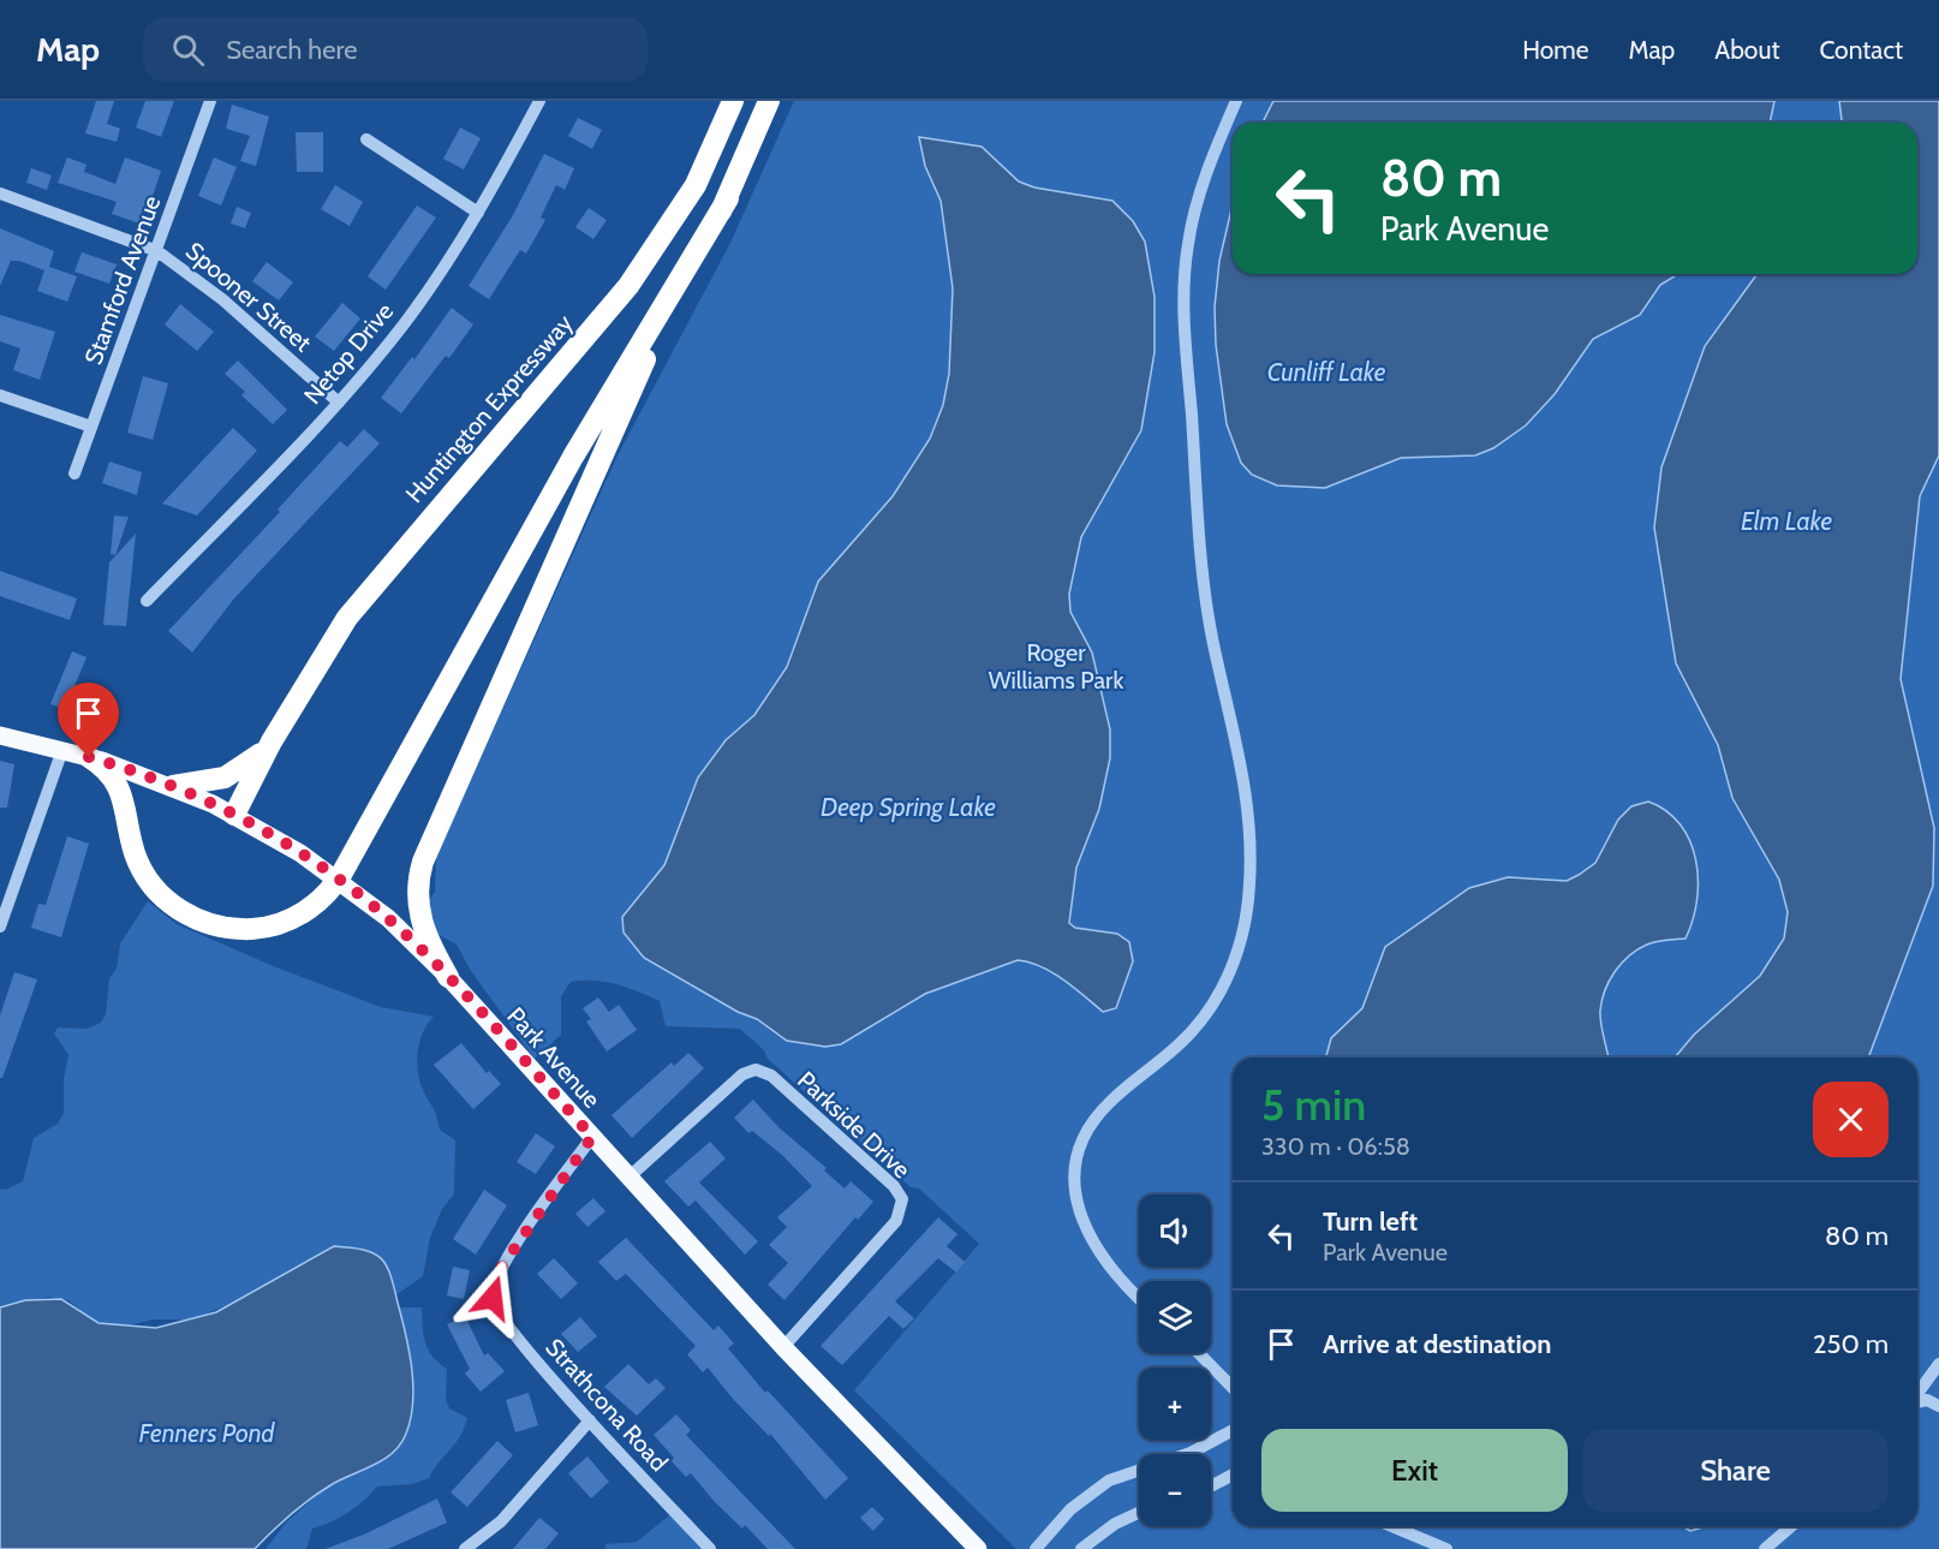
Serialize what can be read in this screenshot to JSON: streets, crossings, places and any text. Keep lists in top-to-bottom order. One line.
{"streets":{"highway":["Huntington Expressway"],"main road":["Park Avenue"],"street":["Stamford Avenue","Spooner Street","Netop Drive","Parkside Drive","Strathcona Road"]},"crossings":[["Stamford Avenue","Spooner Street"],["Spooner Street","Netop Drive"],["Huntington Expressway","Park Avenue"],["Park Avenue","Parkside Drive"],["Park Avenue","Strathcona Road"]],"water":["Cunliff Lake","Elm Lake","Deep Spring Lake","Fenners Pond"],"parks":["Roger Williams Park"],"page":{"header":"Map","search":"Search here","nav":["Home","Map","About","Contact"],"turn":["80 m","Park Avenue"],"heading":["5 min","330 m · 06:58"],"list":[{"name":"Turn left","note":"Park Avenue","value":"80 m"},{"name":"Arrive at destination","value":"250 m"}],"map_buttons":["+","−"],"buttons":["Exit","Share"]}}
